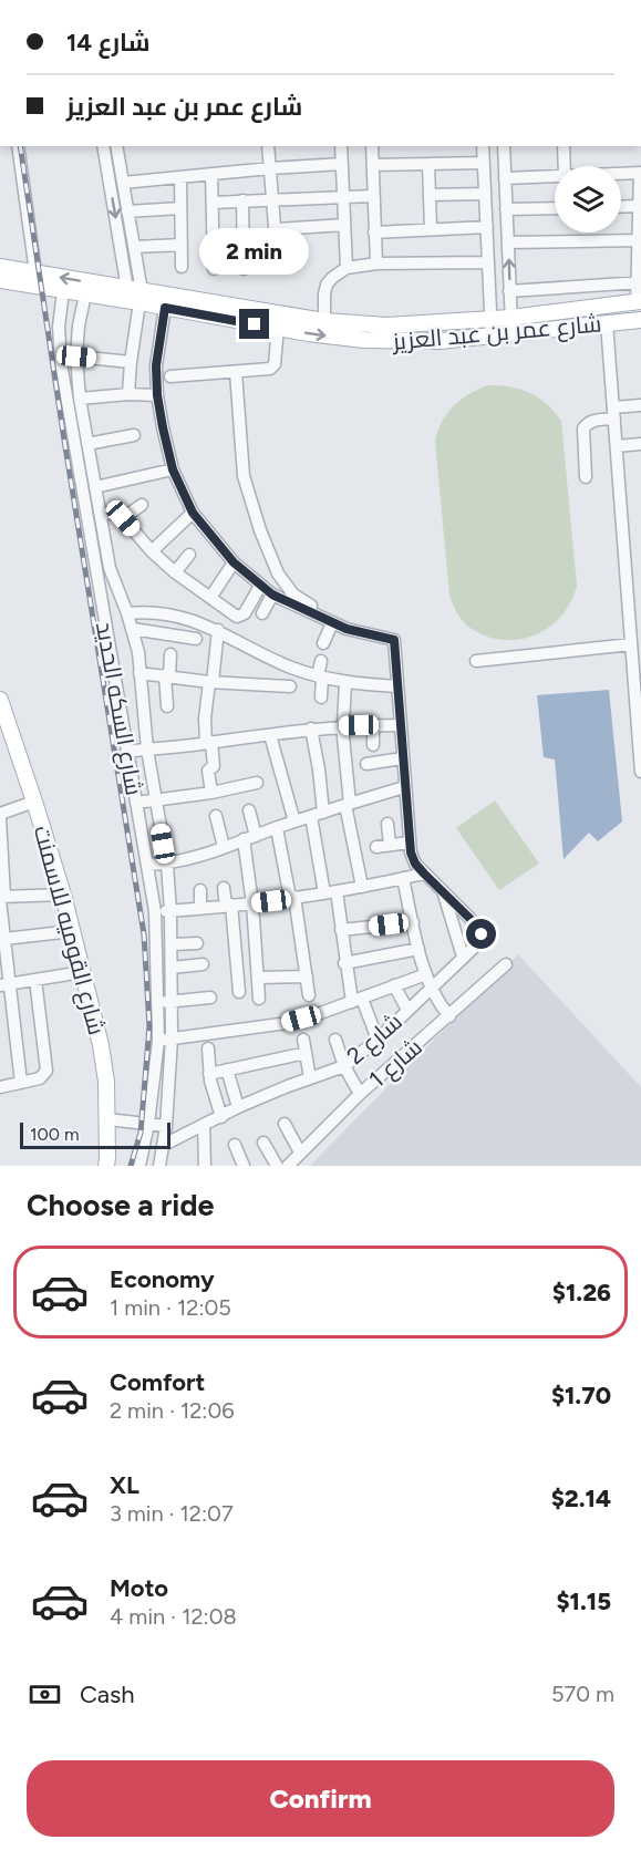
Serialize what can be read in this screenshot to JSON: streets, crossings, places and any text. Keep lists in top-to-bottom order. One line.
{"streets":{"main road":["شارع عمر بن عبد العزيز","شارع القوميه للاسمنت"],"street":["شارع السكه الحديد","شارع 2","شارع 1"]},"crossings":[["شارع عمر بن عبد العزيز","شارع السكه الحديد"],["شارع السكه الحديد","شارع 2"]],"scale_bar":"100 m","page":{"banner":["شارع 14","شارع عمر بن عبد العزيز"],"bubble":"2 min","scale":"100 m","heading":"Choose a ride","list":[{"name":"Economy","note":"1 min · 12:05","value":"$1.26"},{"name":"Comfort","note":"2 min · 12:06","value":"$1.70"},{"name":"XL","note":"3 min · 12:07","value":"$2.14"},{"name":"Moto","note":"4 min · 12:08","value":"$1.15"}],"pay":["Cash","570 m"],"buttons":"Confirm"}}
